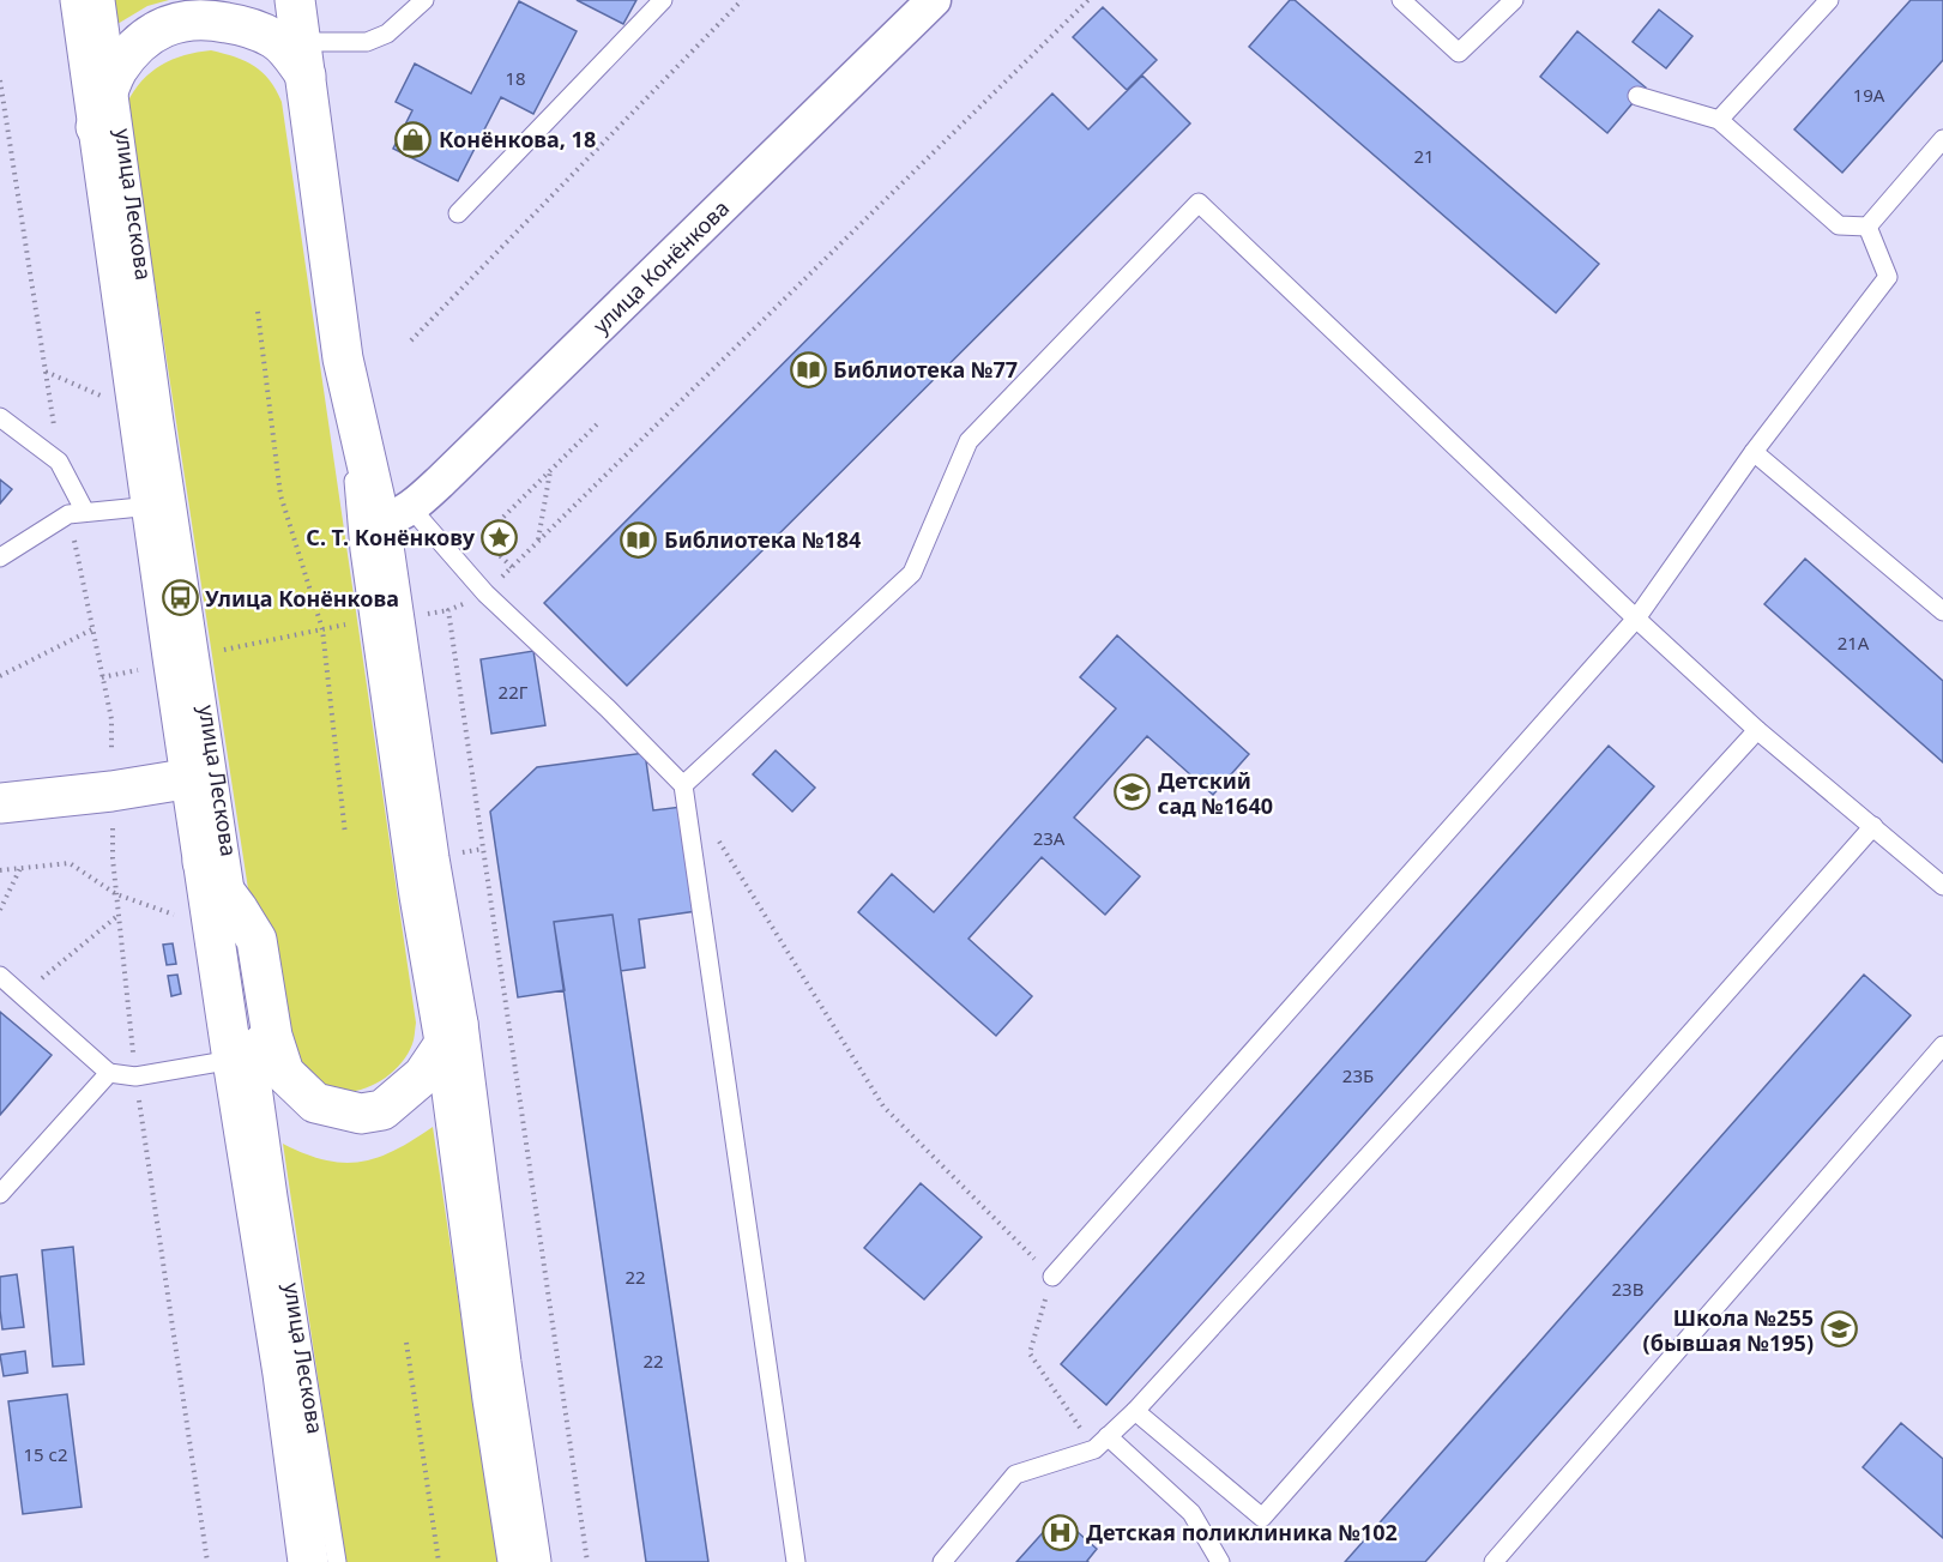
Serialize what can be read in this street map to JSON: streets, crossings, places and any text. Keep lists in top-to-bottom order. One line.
{"streets":{"main road":["улица Лескова"],"street":["улица Конёнкова"]},"places":{"shop":["Конёнкова, 18"],"library":["Библиотека №77","Библиотека №184"],"place":["С. Т. Конёнкову"],"bus stop":["Улица Конёнкова"],"school or university":["Детский сад №1640","Школа №255 (бывшая №195)"],"hospital":["Детская поликлиника №102"]},"house_numbers":["18","19А","21","21А","22Г","23А","23Б","22","23В","22","15 с2"]}
